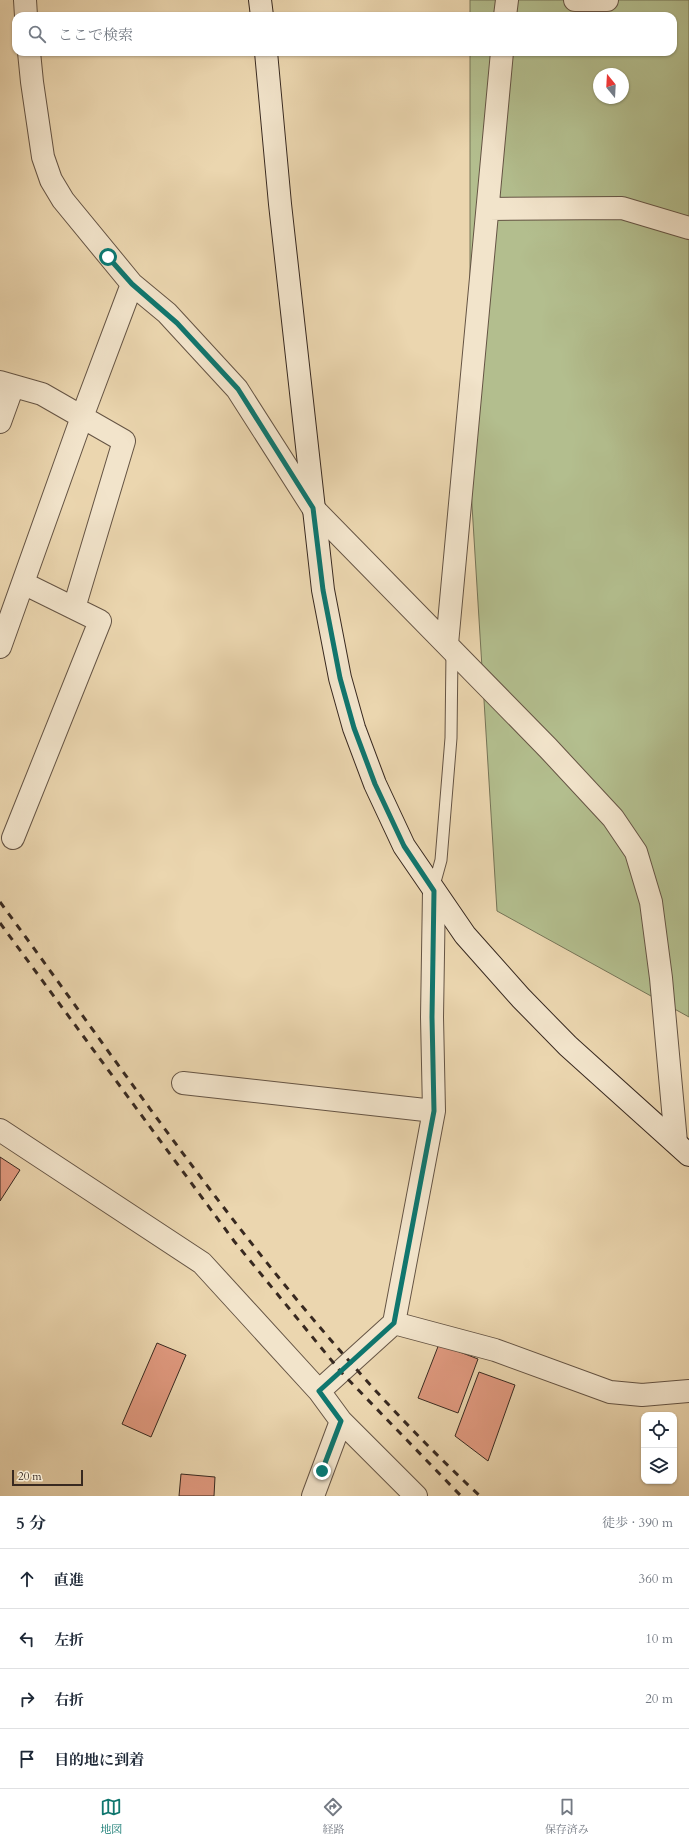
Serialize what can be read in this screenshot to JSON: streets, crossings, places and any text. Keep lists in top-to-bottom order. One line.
{"scale_bar":"20 m","north":"top","page":{"search":"ここで検索","scale":"20 m","heading":["5 分","徒歩 · 390 m"],"list":[["直進","360 m"],["左折","10 m"],["右折","20 m"],"目的地に到着"],"nav":["地図","経路","保存済み"]}}
